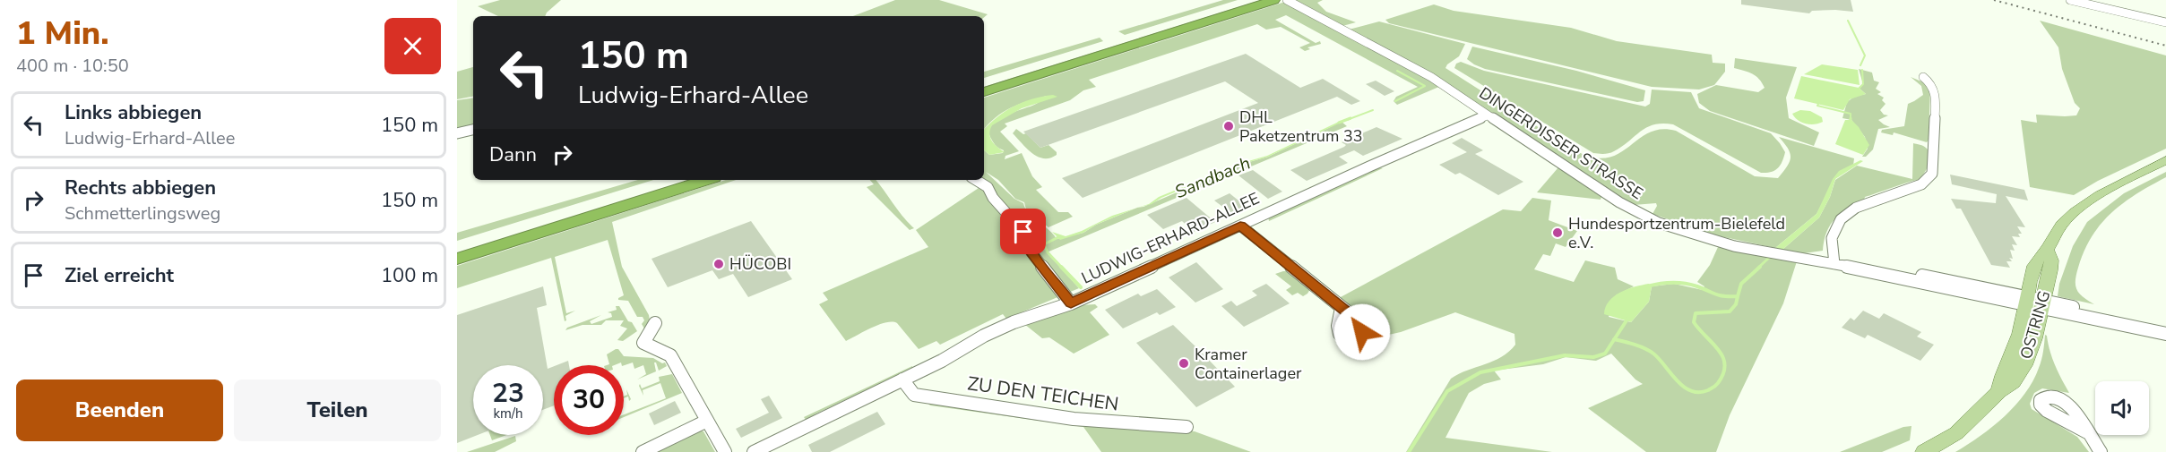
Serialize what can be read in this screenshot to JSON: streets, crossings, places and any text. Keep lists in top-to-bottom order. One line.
{"streets":{"main road":["OSTRING"],"street":["DINGERDISSER STRASSE","LUDWIG-ERHARD-ALLEE","ZU DEN TEICHEN"]},"crossings":[["DINGERDISSER STRASSE","LUDWIG-ERHARD-ALLEE"],["DINGERDISSER STRASSE","OSTRING"],["LUDWIG-ERHARD-ALLEE","ZU DEN TEICHEN"]],"water":["Sandbach"],"places":["DHL Paketzentrum 33","Hundesportzentrum-Bielefeld e.V.","HÜCOBI","Kramer Containerlager"],"page":{"heading":["1 Min.","400 m · 10:50"],"turn":["150 m","Ludwig-Erhard-Allee"],"list":[{"name":"Links abbiegen","note":"Ludwig-Erhard-Allee","value":"150 m"},{"name":"Rechts abbiegen","note":"Schmetterlingsweg","value":"150 m"},{"name":"Ziel erreicht","value":"100 m"}],"then":"Dann","speed":"23 km/h","limit":"30","buttons":["Beenden","Teilen"]}}
